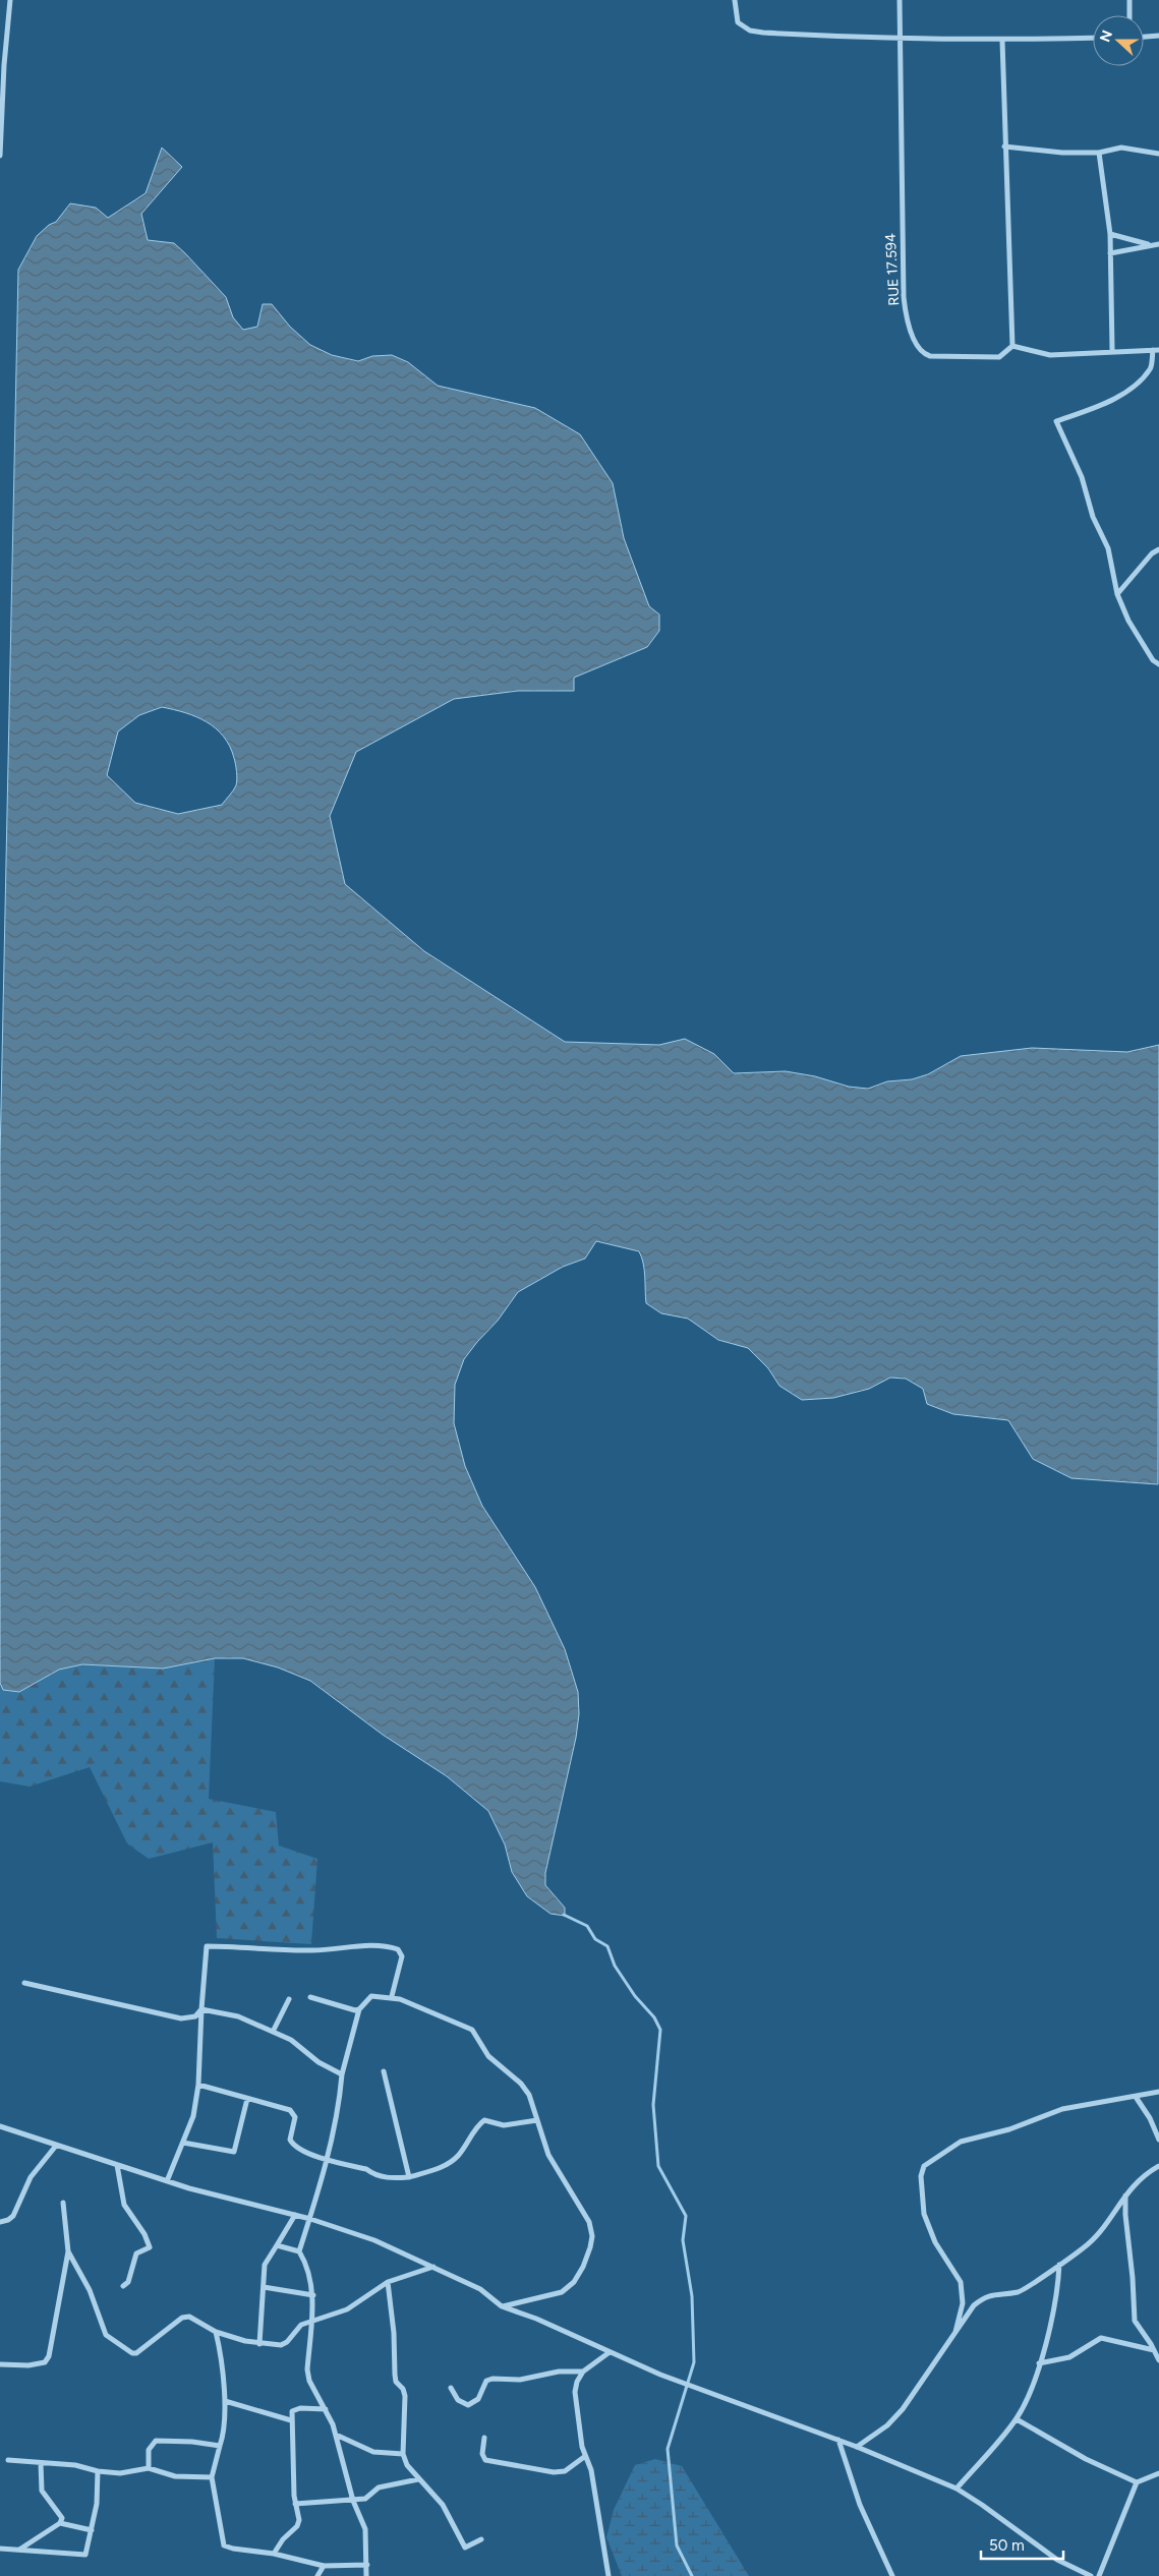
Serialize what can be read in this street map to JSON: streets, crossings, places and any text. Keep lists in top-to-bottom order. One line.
{"streets":{"street":["RUE 17.594"]},"scale_bar":"50 m","north":"left"}
